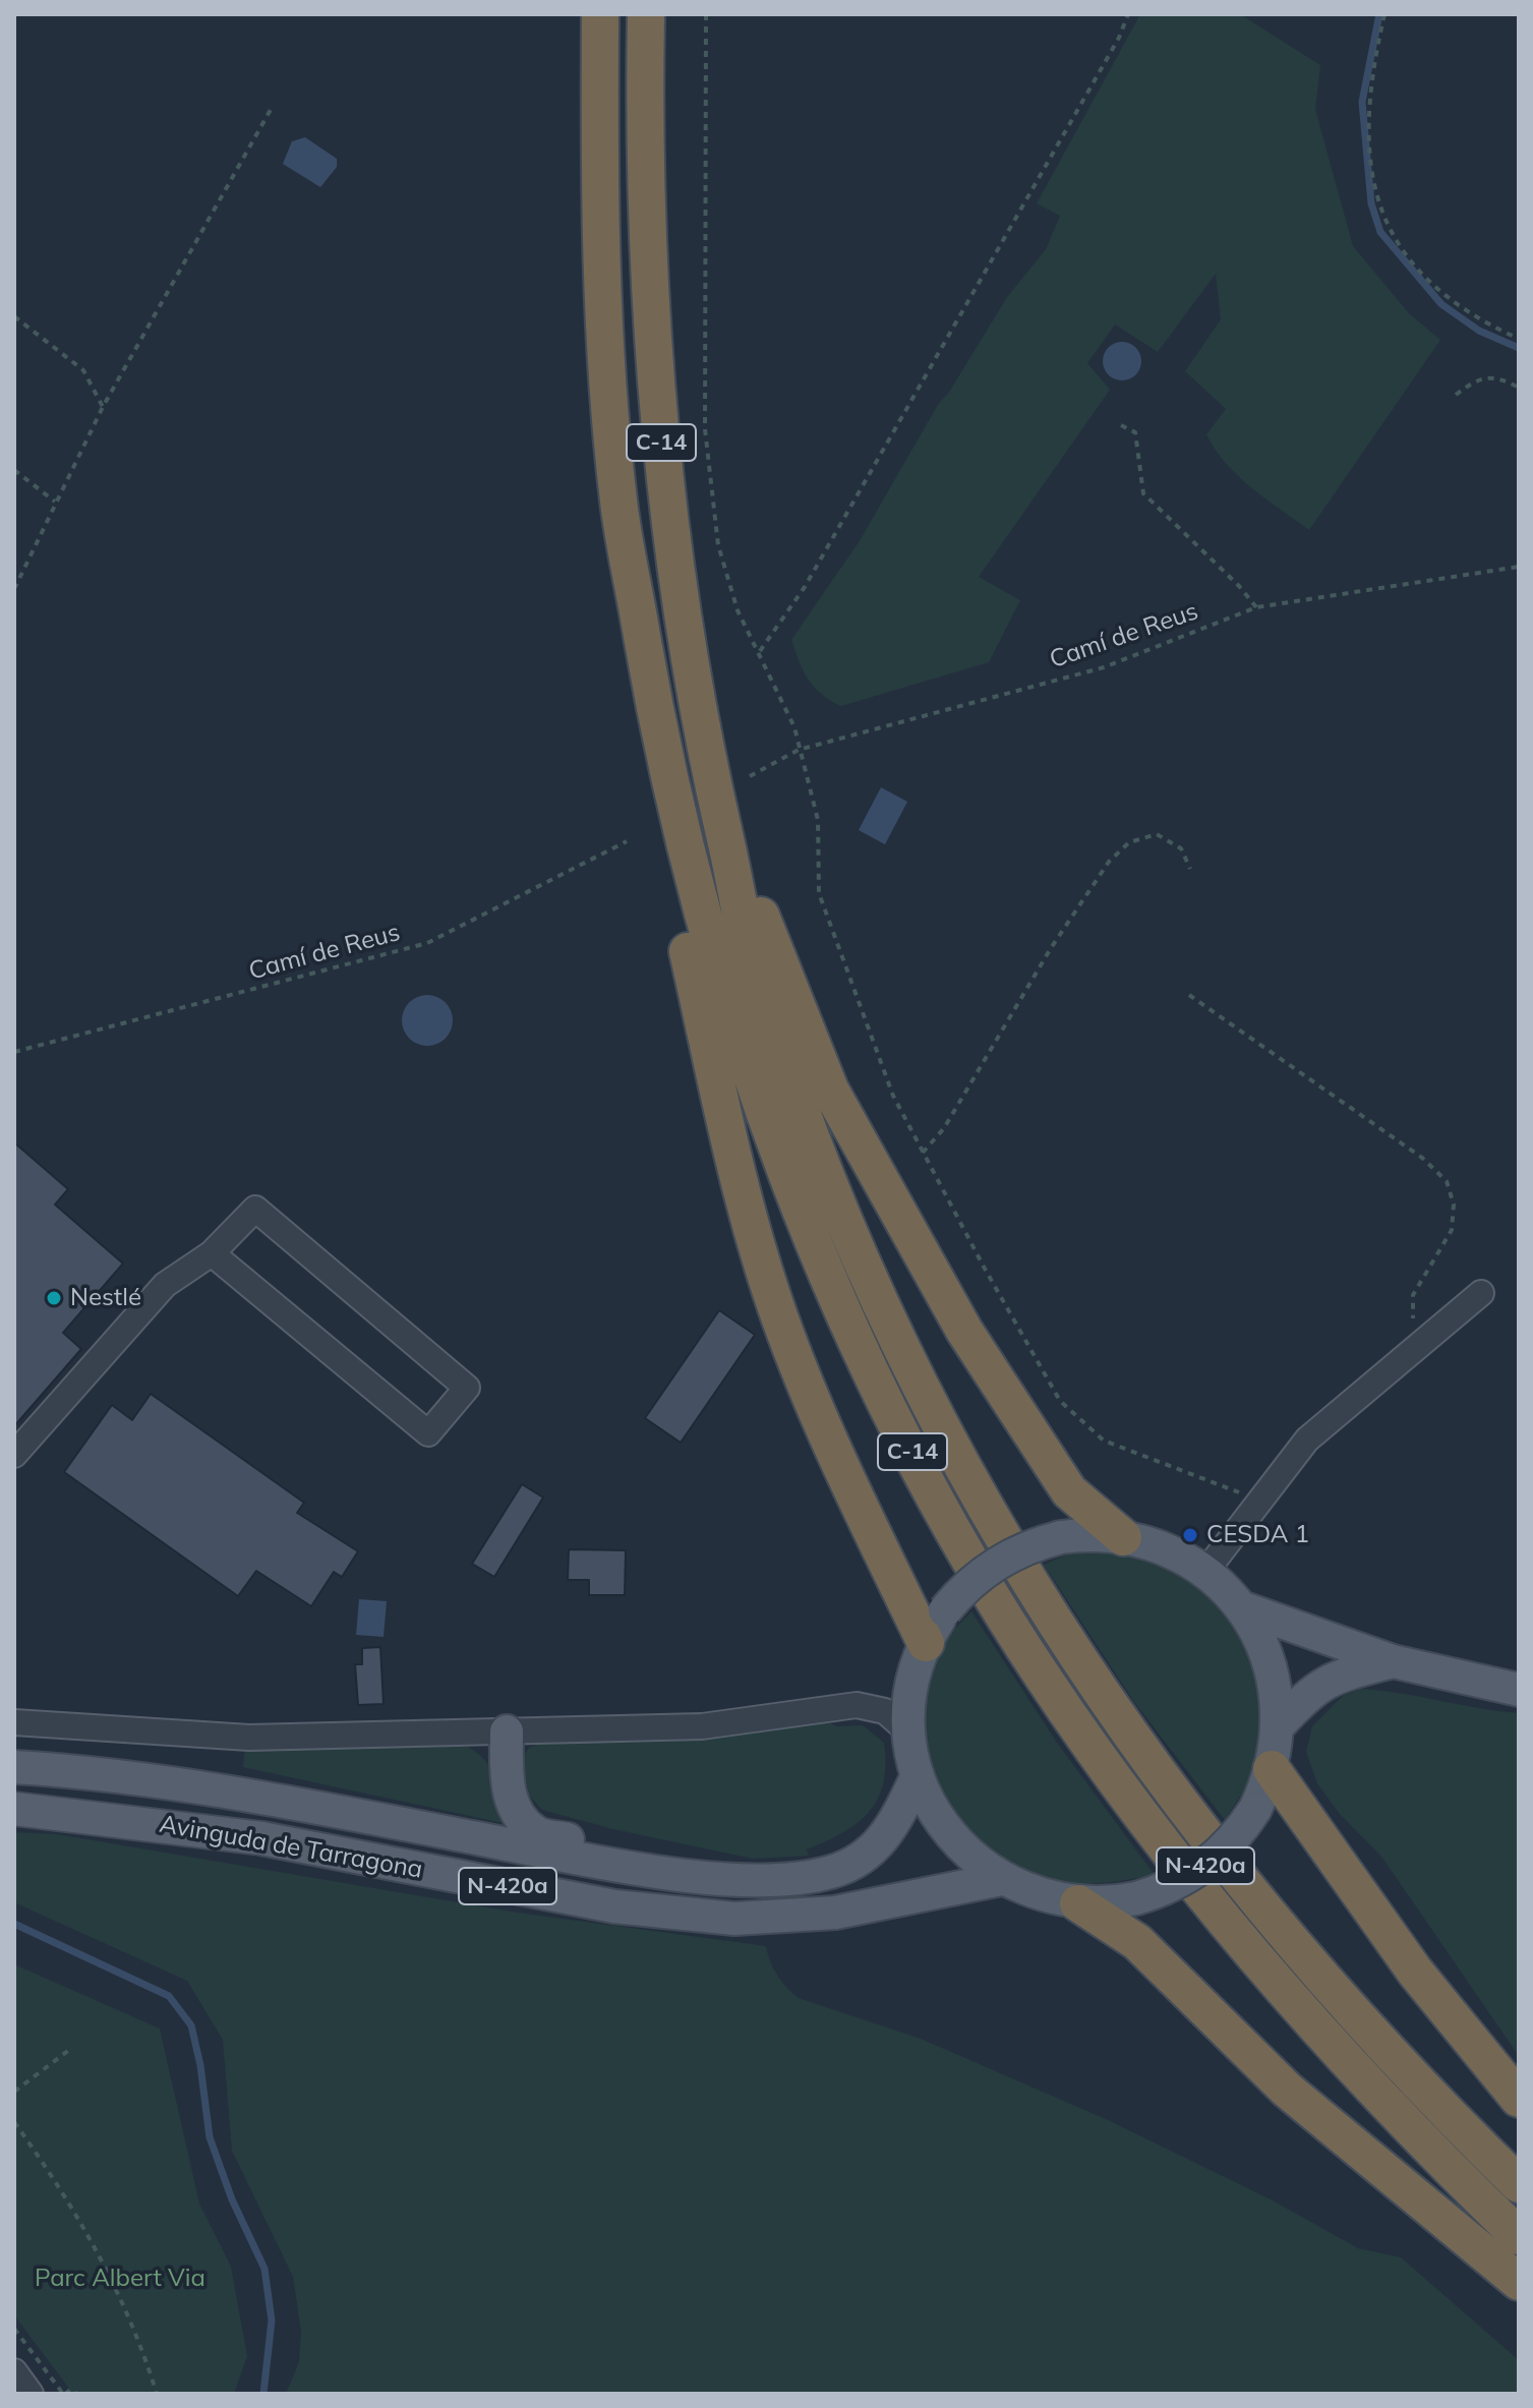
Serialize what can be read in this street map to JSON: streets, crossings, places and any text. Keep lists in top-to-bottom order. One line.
{"streets":{"highway":["C-14"],"main road":["Avinguda de Tarragona","N-420a"],"path":["Camí de Reus"]},"crossings":[["Avinguda de Tarragona","N-420a"]],"parks":["Parc Albert Via"],"places":["Nestlé","CESDA 1"]}
